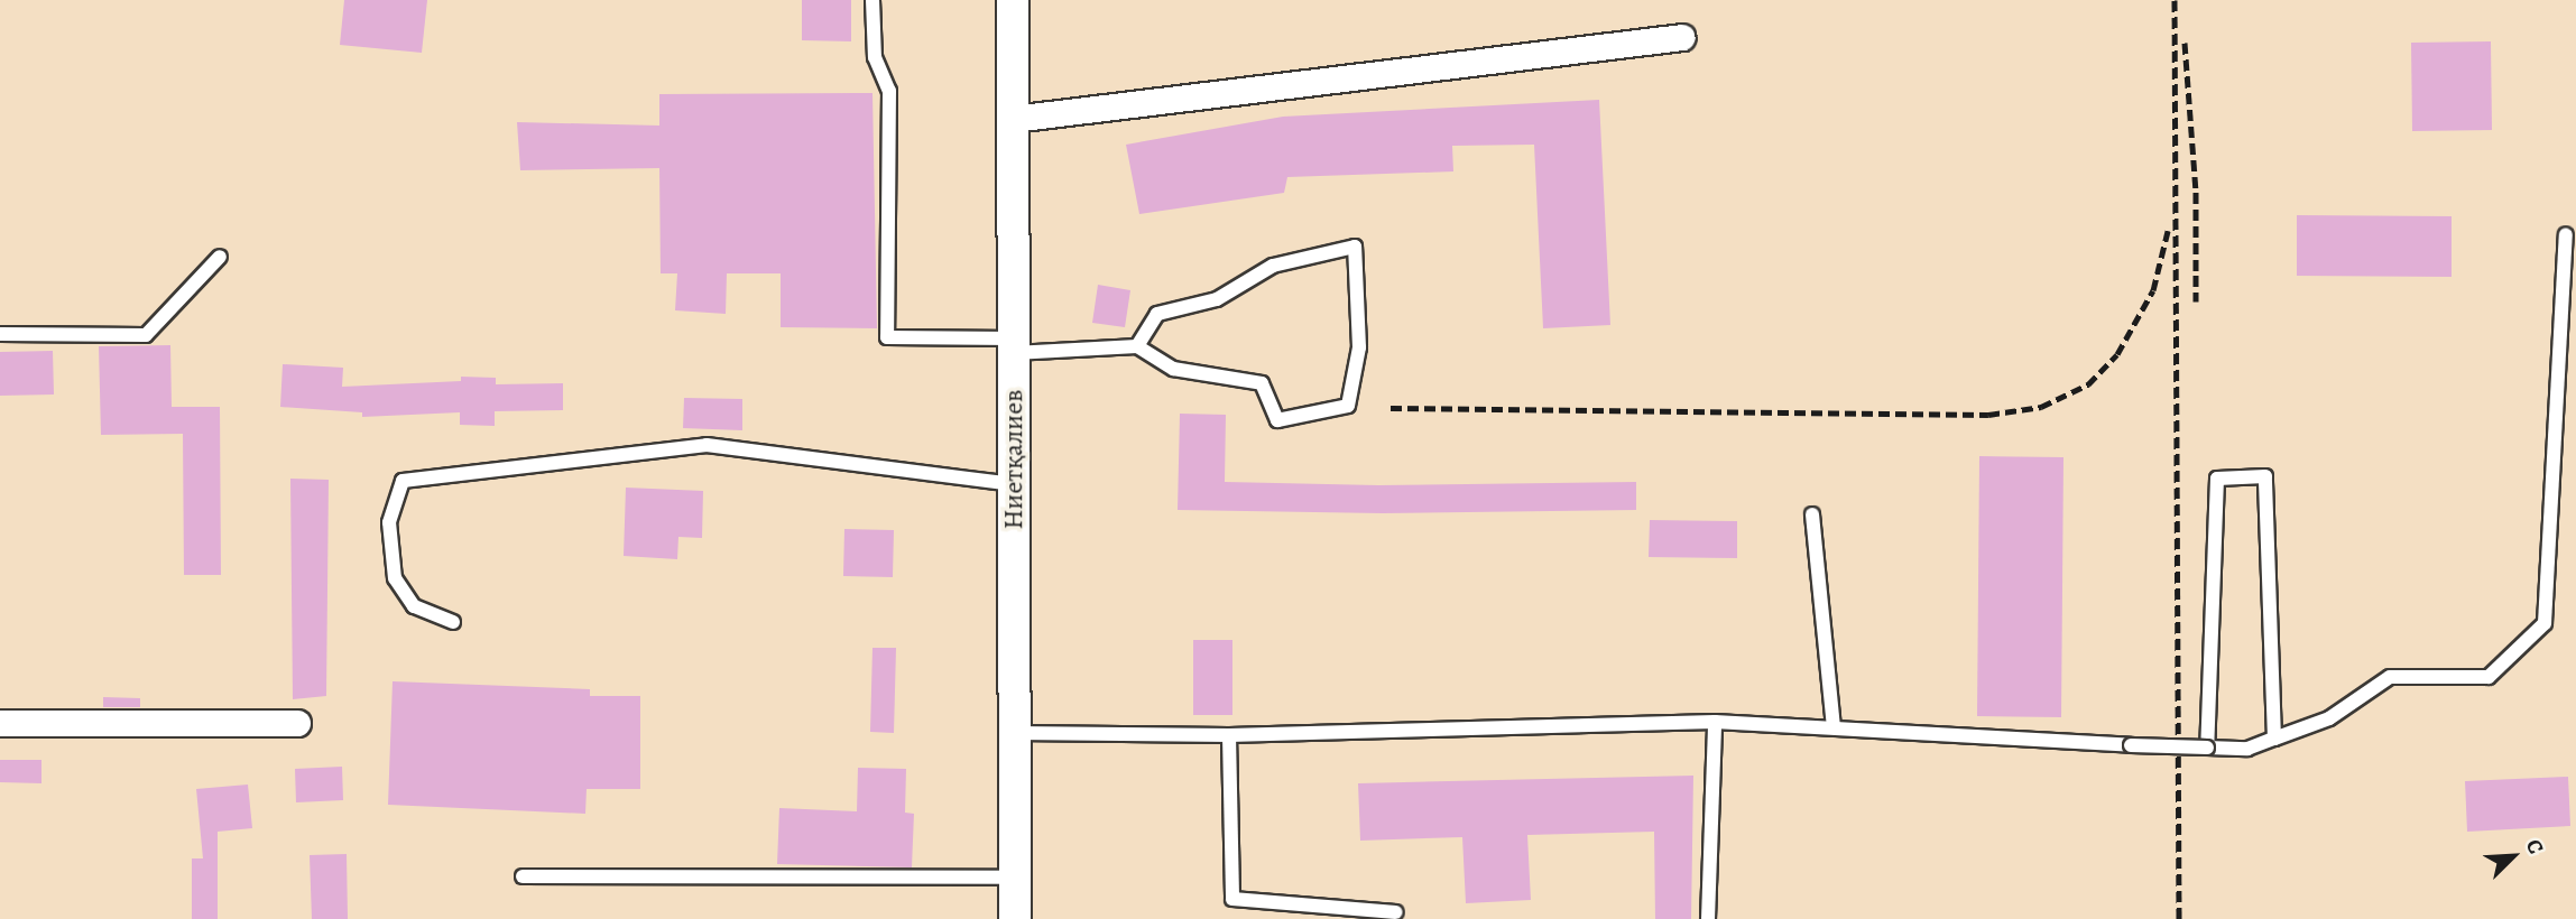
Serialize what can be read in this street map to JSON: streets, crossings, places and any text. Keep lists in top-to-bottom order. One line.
{"streets":{"street":["Ниетқалиев"]},"north":"top right"}
